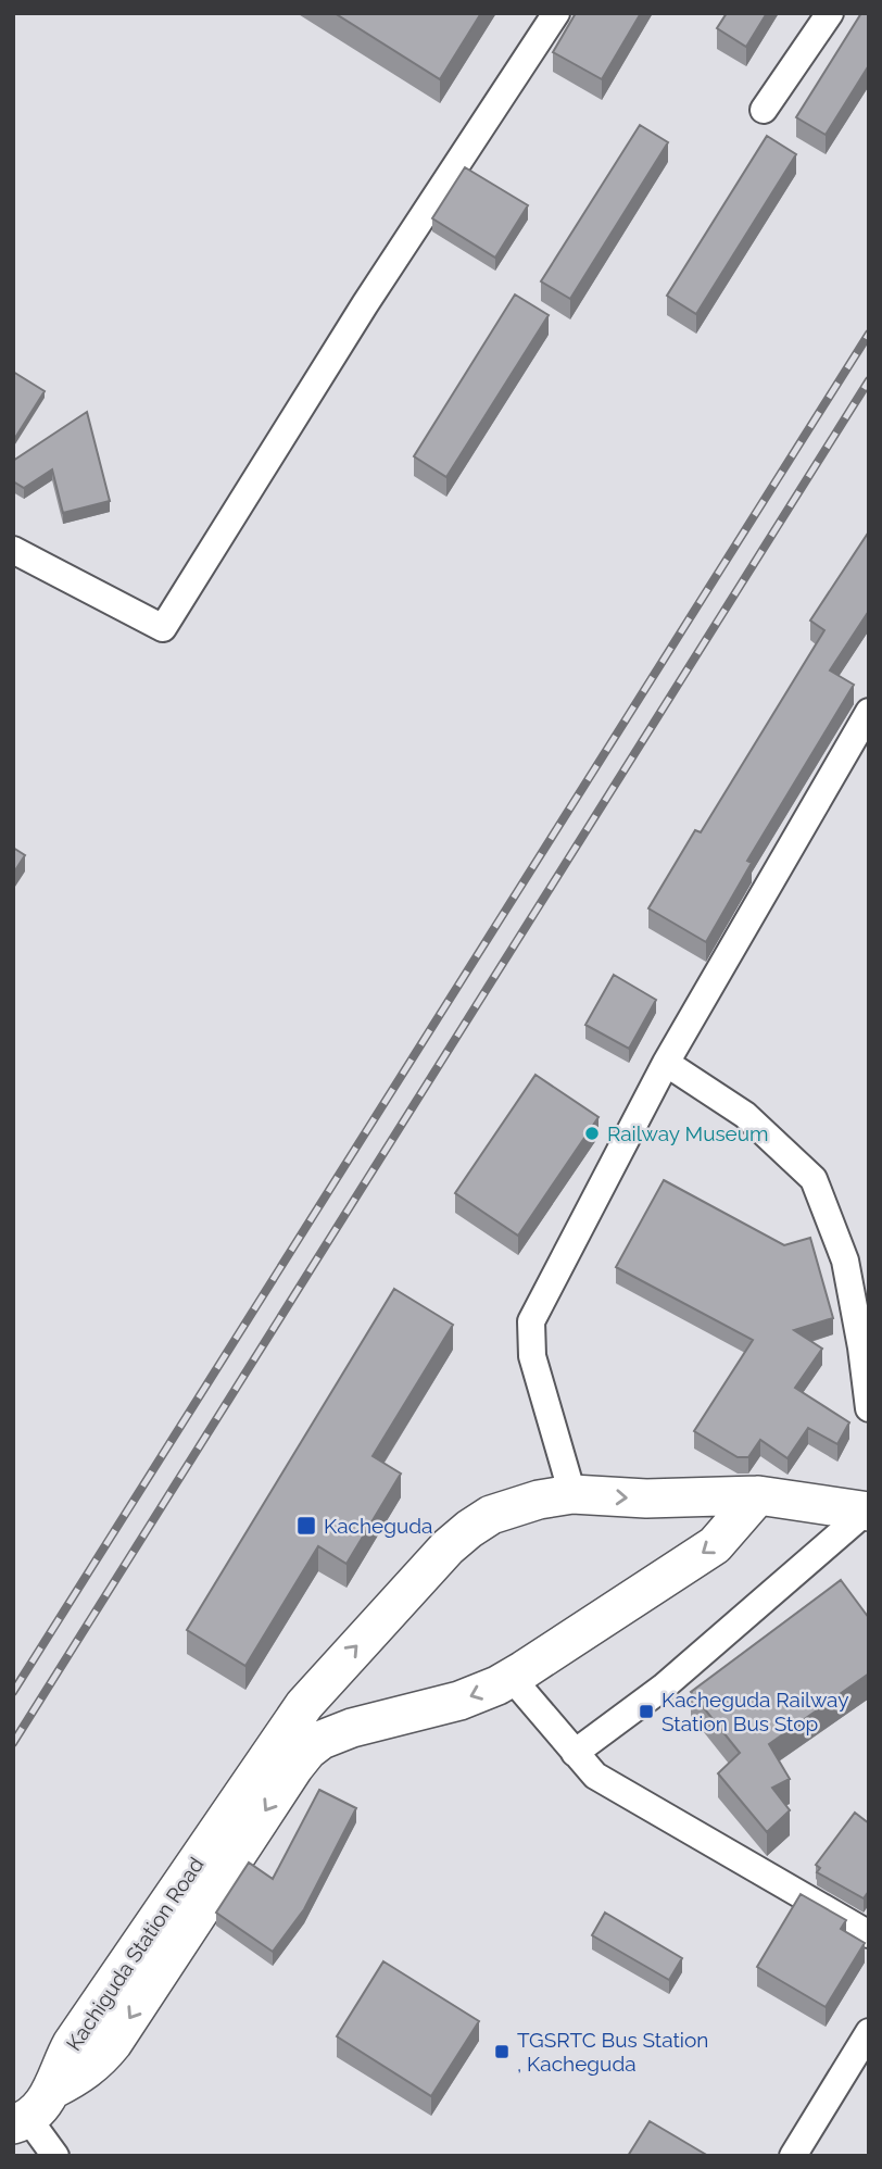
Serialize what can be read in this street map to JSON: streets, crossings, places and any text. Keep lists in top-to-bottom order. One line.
{"streets":{"main road":["Kachiguda Station Road"]},"places":{"other":["Railway Museum"],"transit":["Kacheguda","Kacheguda Railway Station Bus Stop","TGSRTC Bus Station , Kacheguda"]}}
